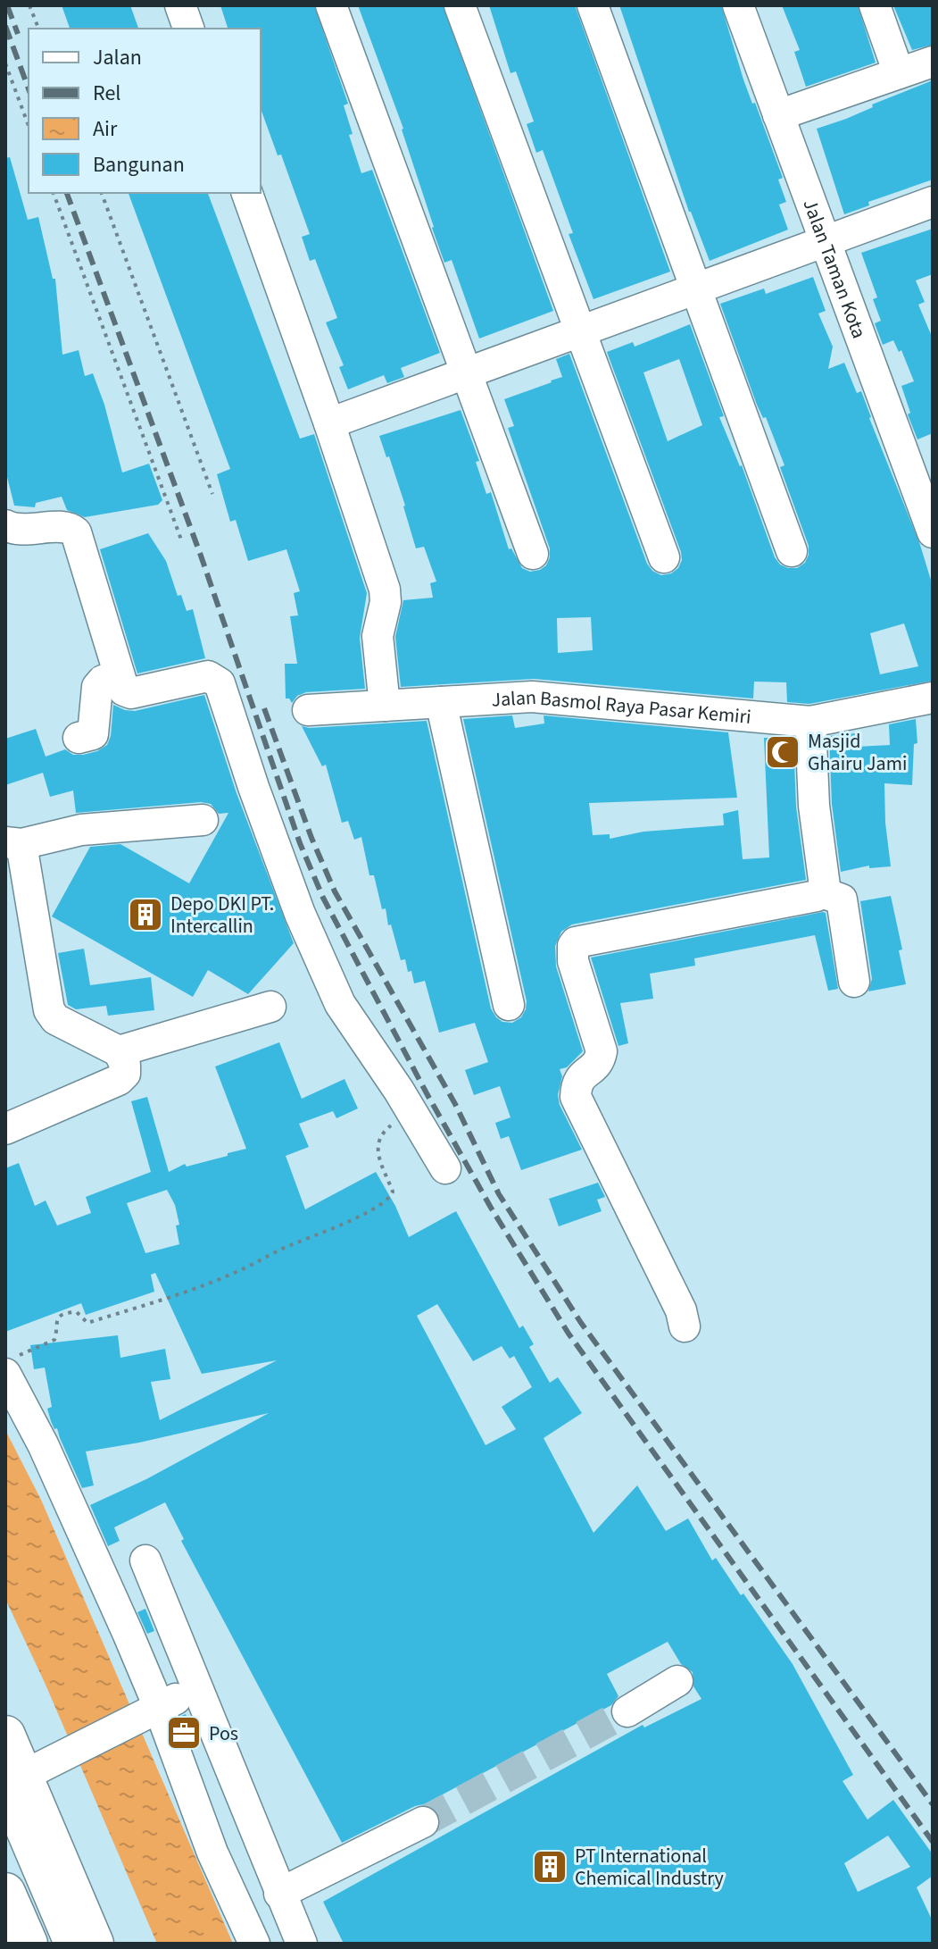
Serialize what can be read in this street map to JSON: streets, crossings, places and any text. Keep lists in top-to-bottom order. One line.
{"streets":{"street":["Jalan Taman Kota","Jalan Basmol Raya Pasar Kemiri"]},"places":{"mosque":["Masjid Ghairu Jami"],"building":["Depo DKI PT. Intercallin","PT International Chemical Industry"],"office":["Pos"]},"legend":["Jalan","Rel","Air","Bangunan"]}
